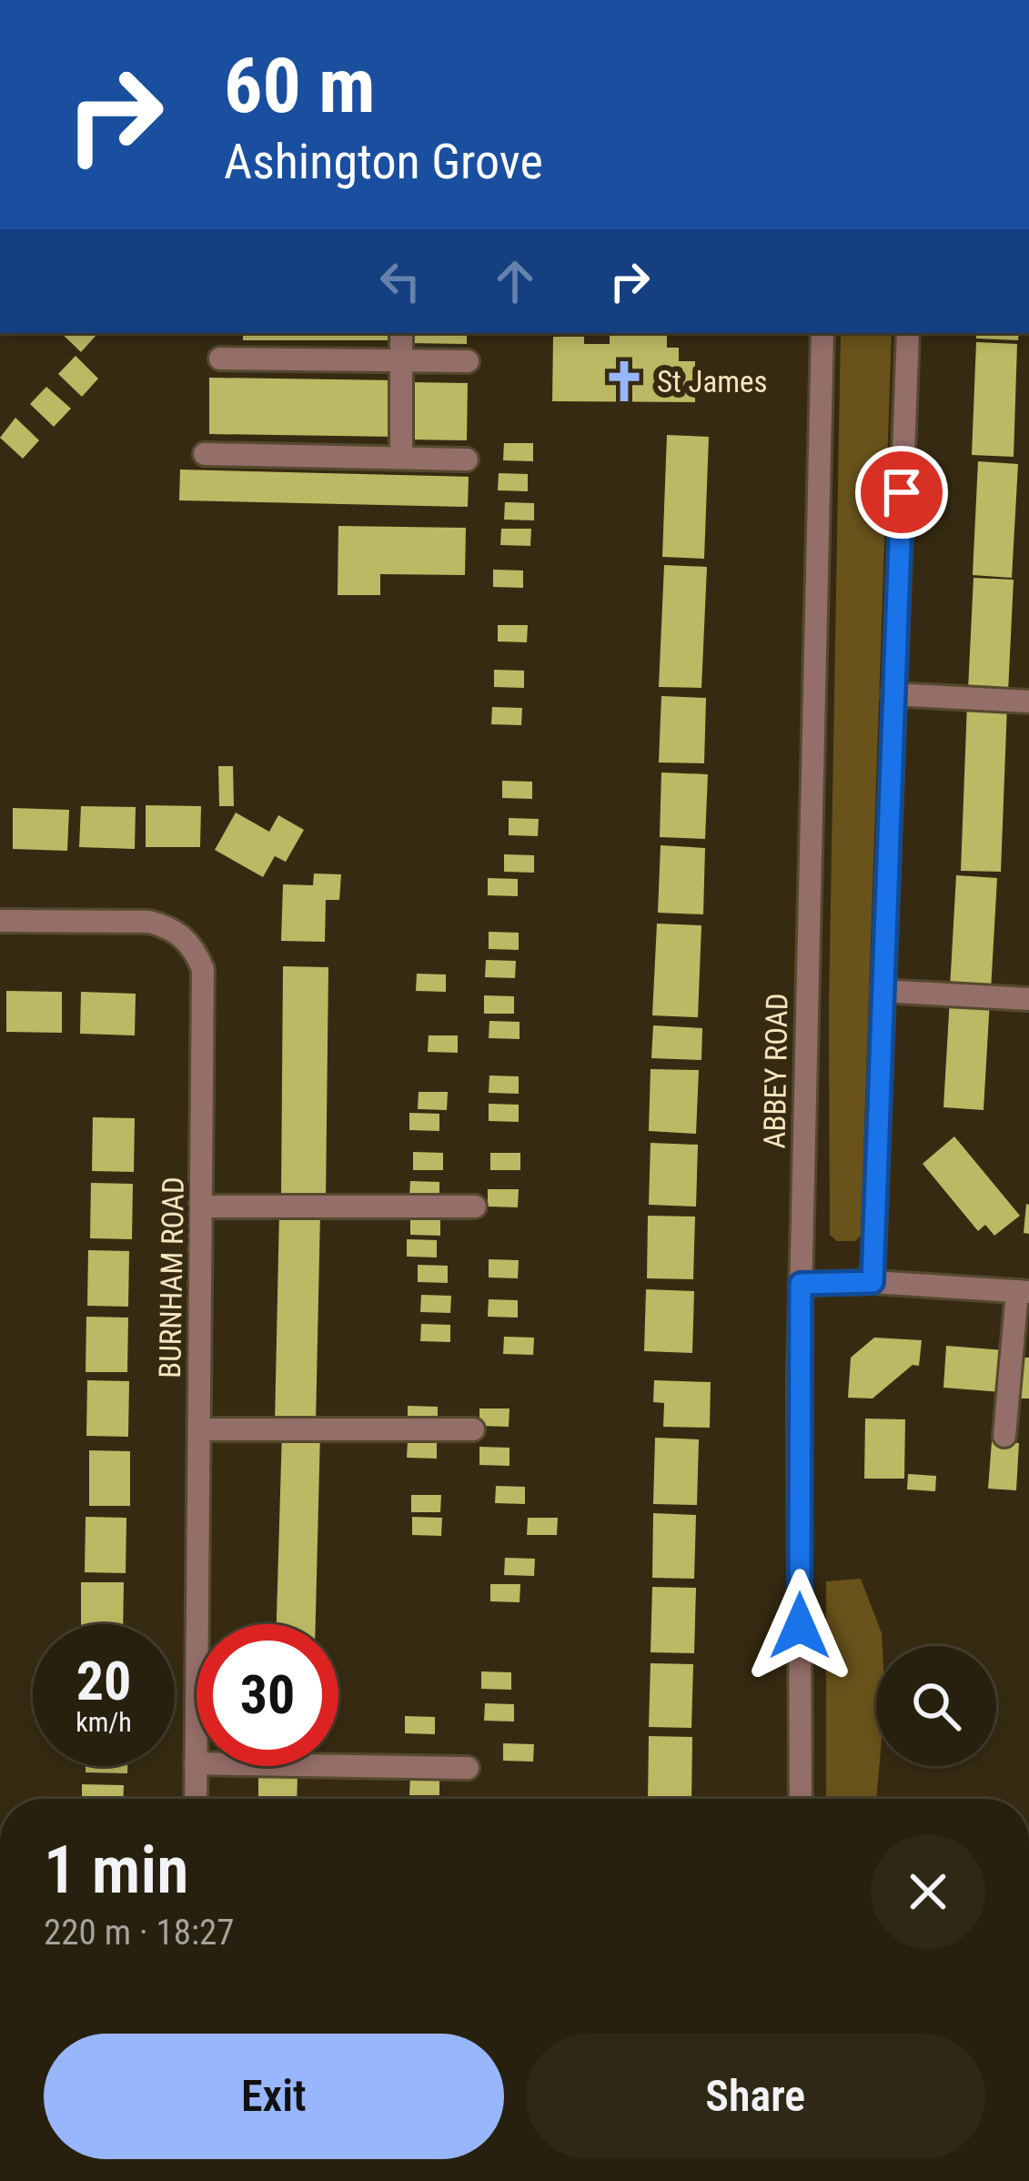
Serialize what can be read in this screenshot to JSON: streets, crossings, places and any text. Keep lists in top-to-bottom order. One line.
{"streets":{"street":["ABBEY ROAD","BURNHAM ROAD"]},"places":{"church":["St James"]},"page":{"turn":["60 m","Ashington Grove"],"speed":"20 km/h","limit":"30","heading":["1 min","220 m · 18:27"],"buttons":["Exit","Share"]}}
